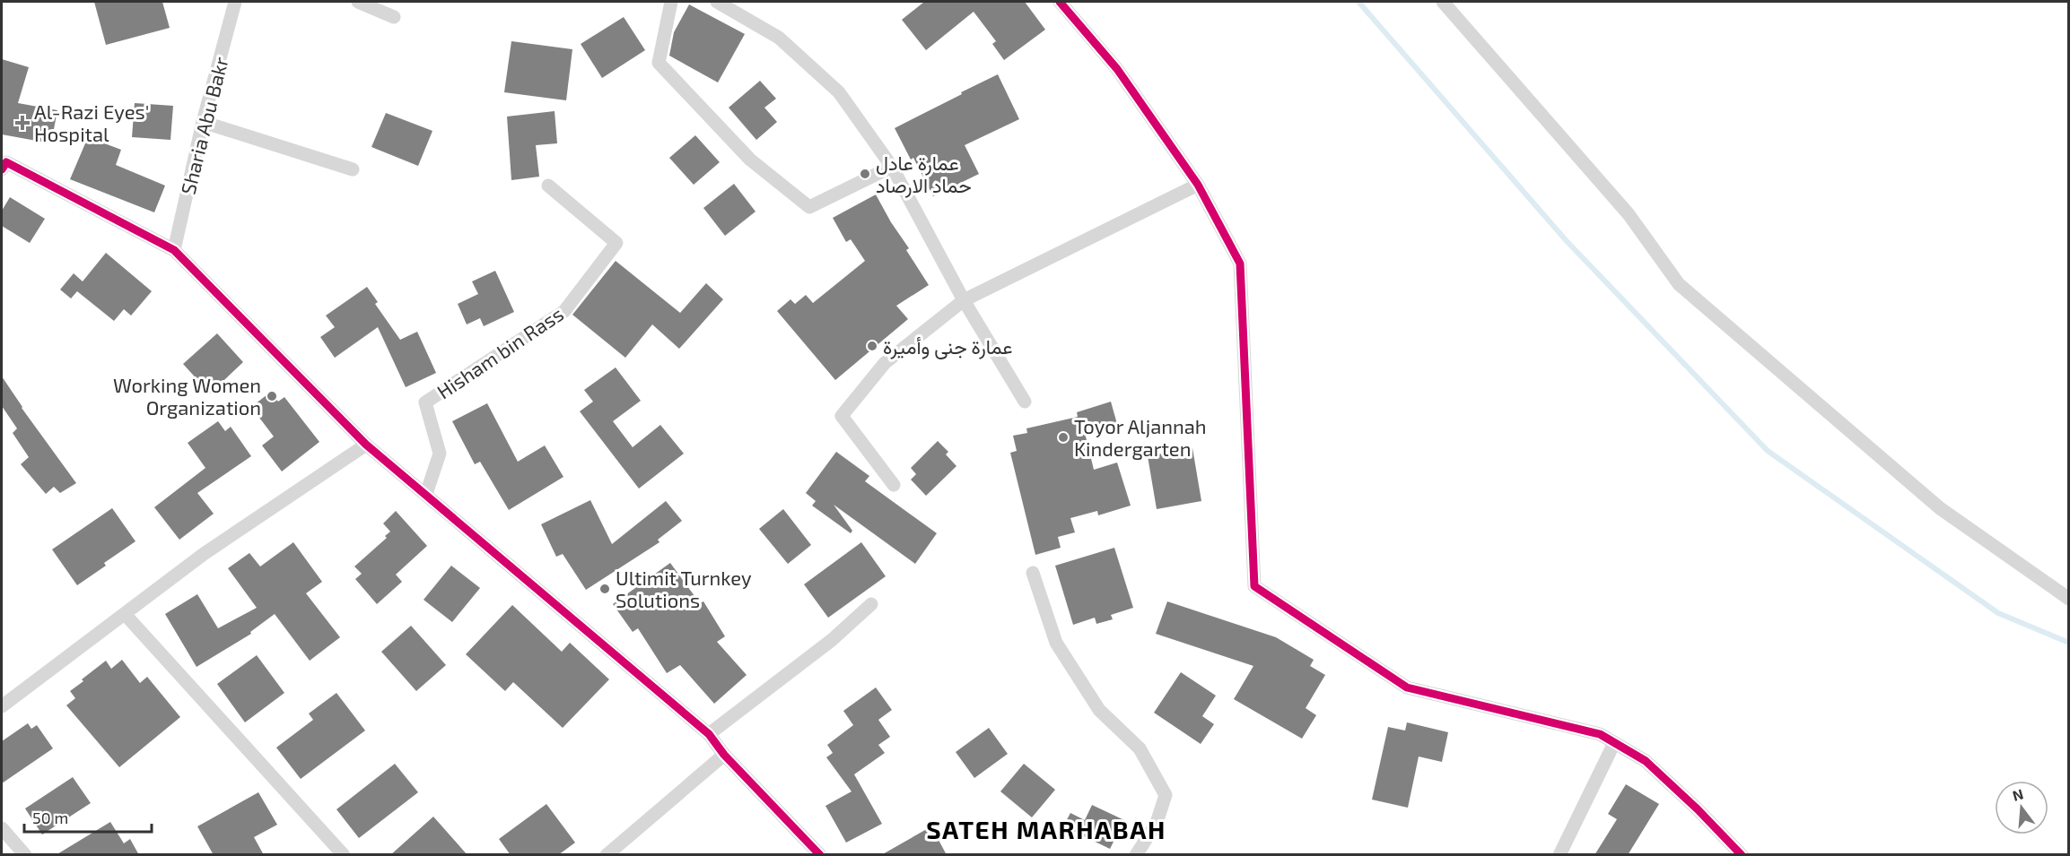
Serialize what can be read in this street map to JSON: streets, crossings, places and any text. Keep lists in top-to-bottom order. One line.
{"streets":{"street":["Sharia Abu Bakr","Hisham bin Rass"]},"districts":["SATEH MARHABAH"],"places":{"health":["Al-Razi Eyes' Hospital"],"other":["عمارة عادل حماد الارصاد","عمارة جنى وأميرة","Working Women Organization","Toyor Aljannah Kindergarten","Ultimit Turnkey Solutions"]},"scale_bar":"50 m","north":"top"}
